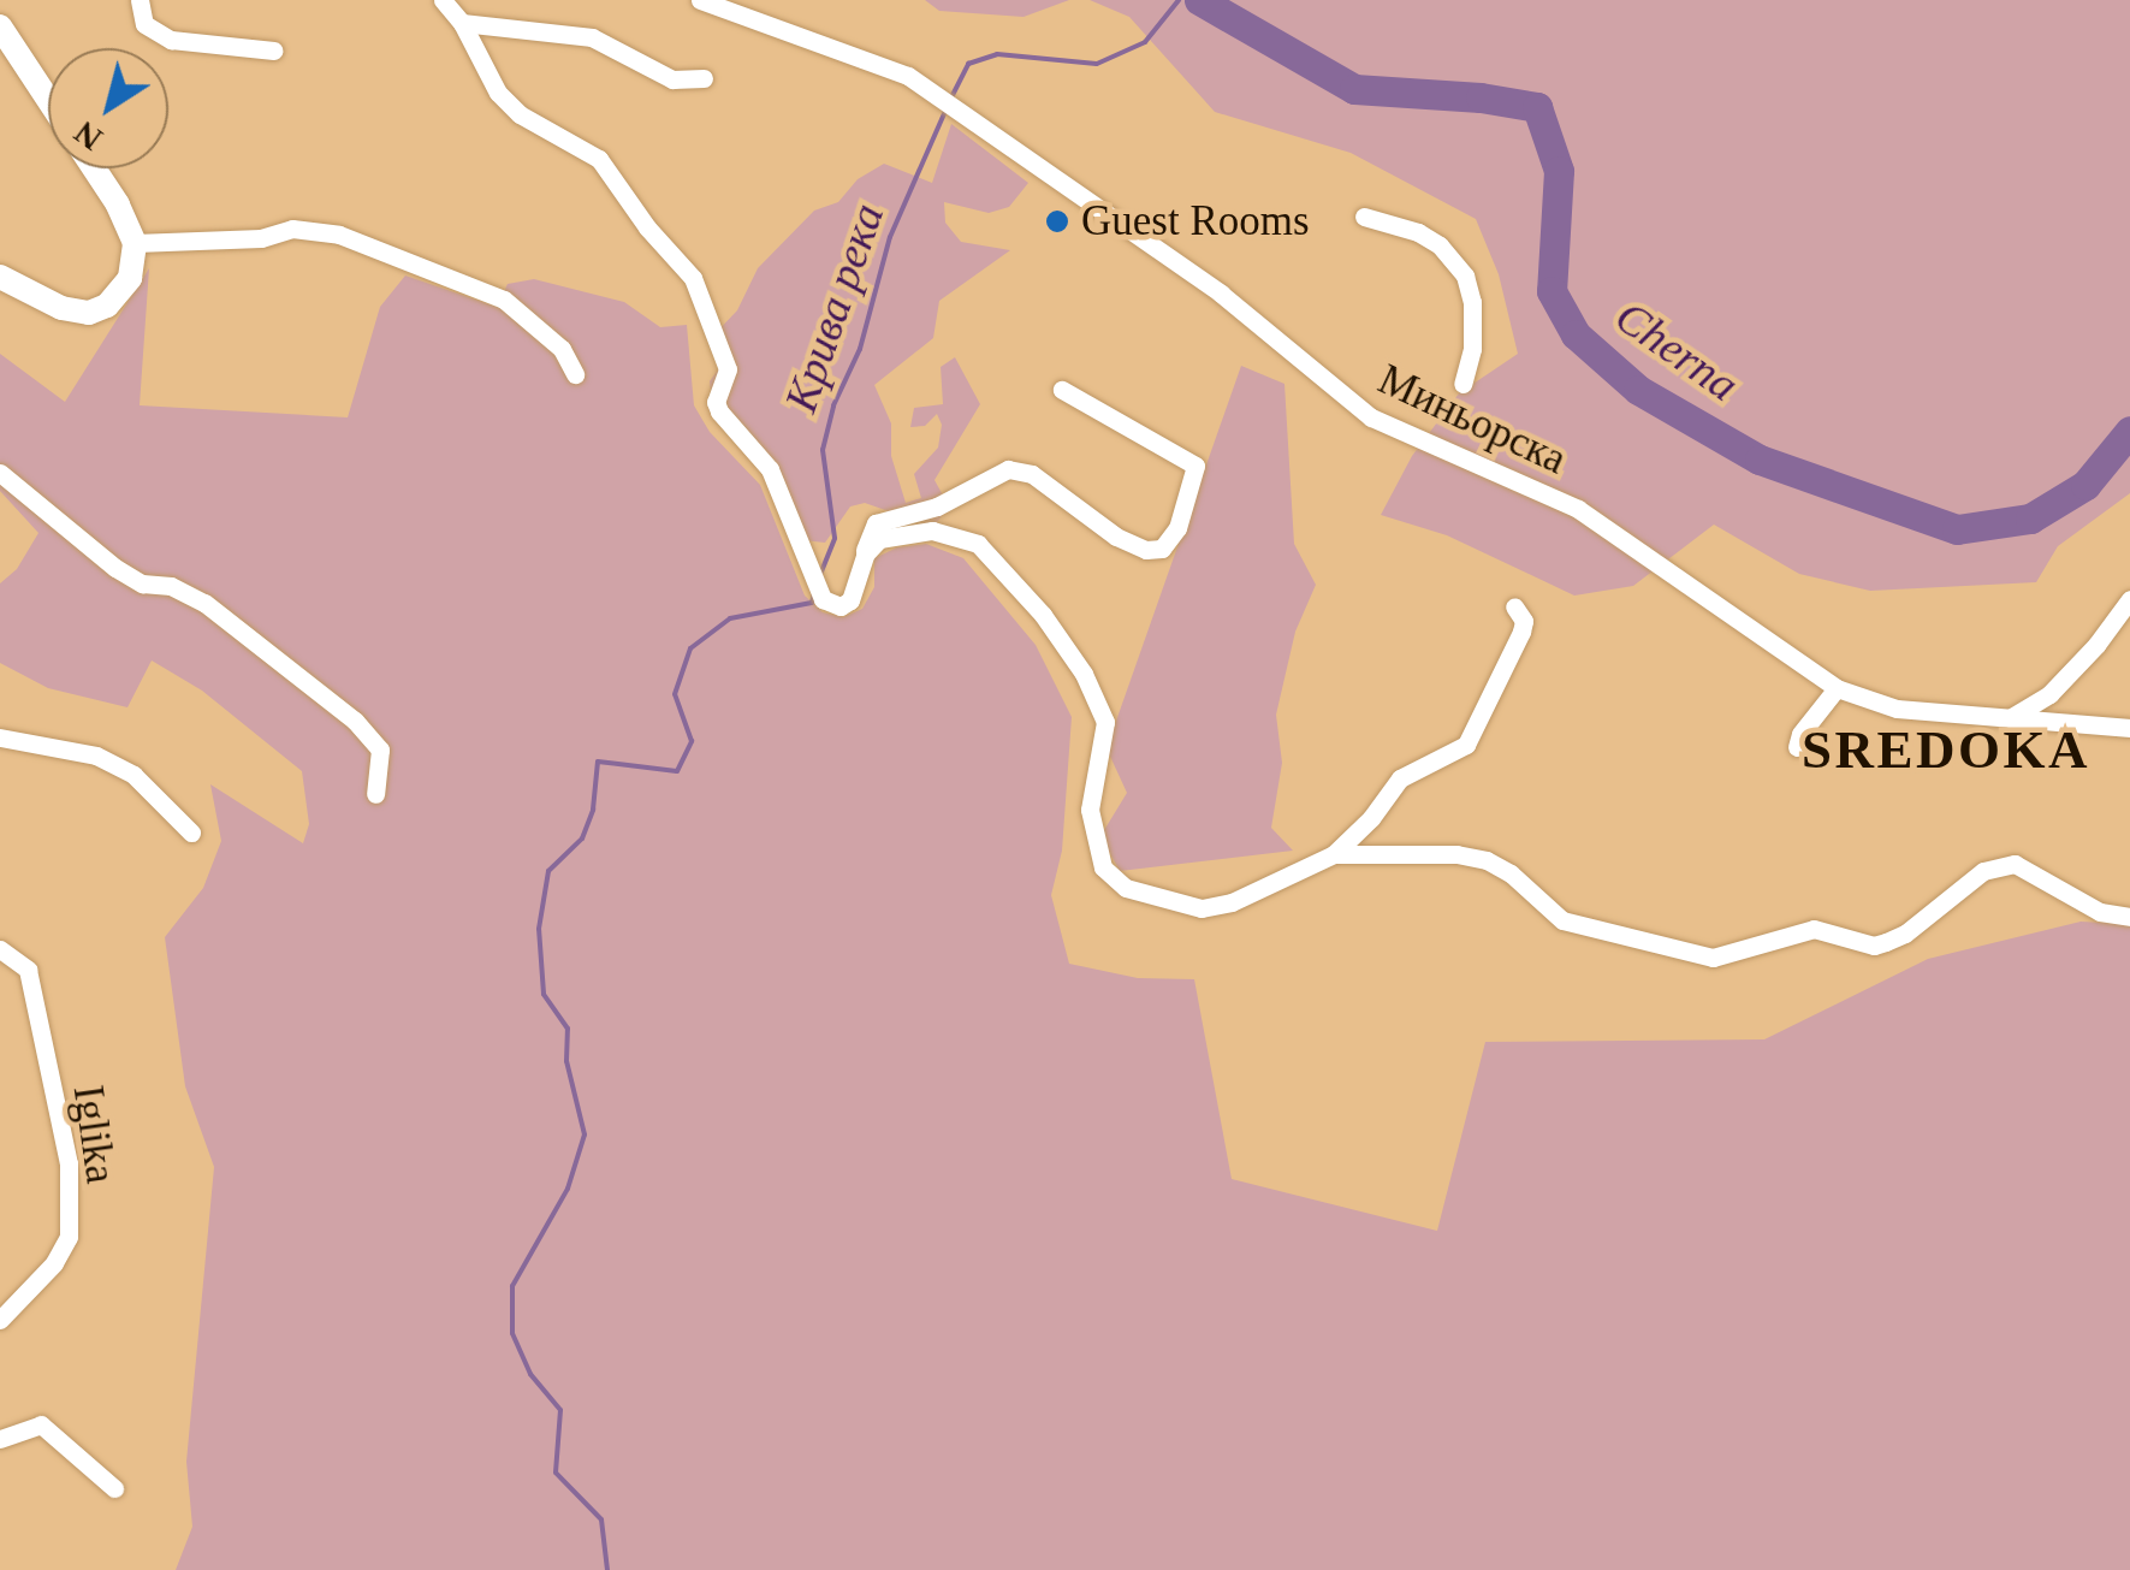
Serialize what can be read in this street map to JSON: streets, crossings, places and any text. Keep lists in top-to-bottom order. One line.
{"streets":{"street":["Миньорска","Iglika"]},"districts":["SREDOKA"],"water":["Крива река","Cherna"],"places":["Guest Rooms"],"north":"bottom left"}
